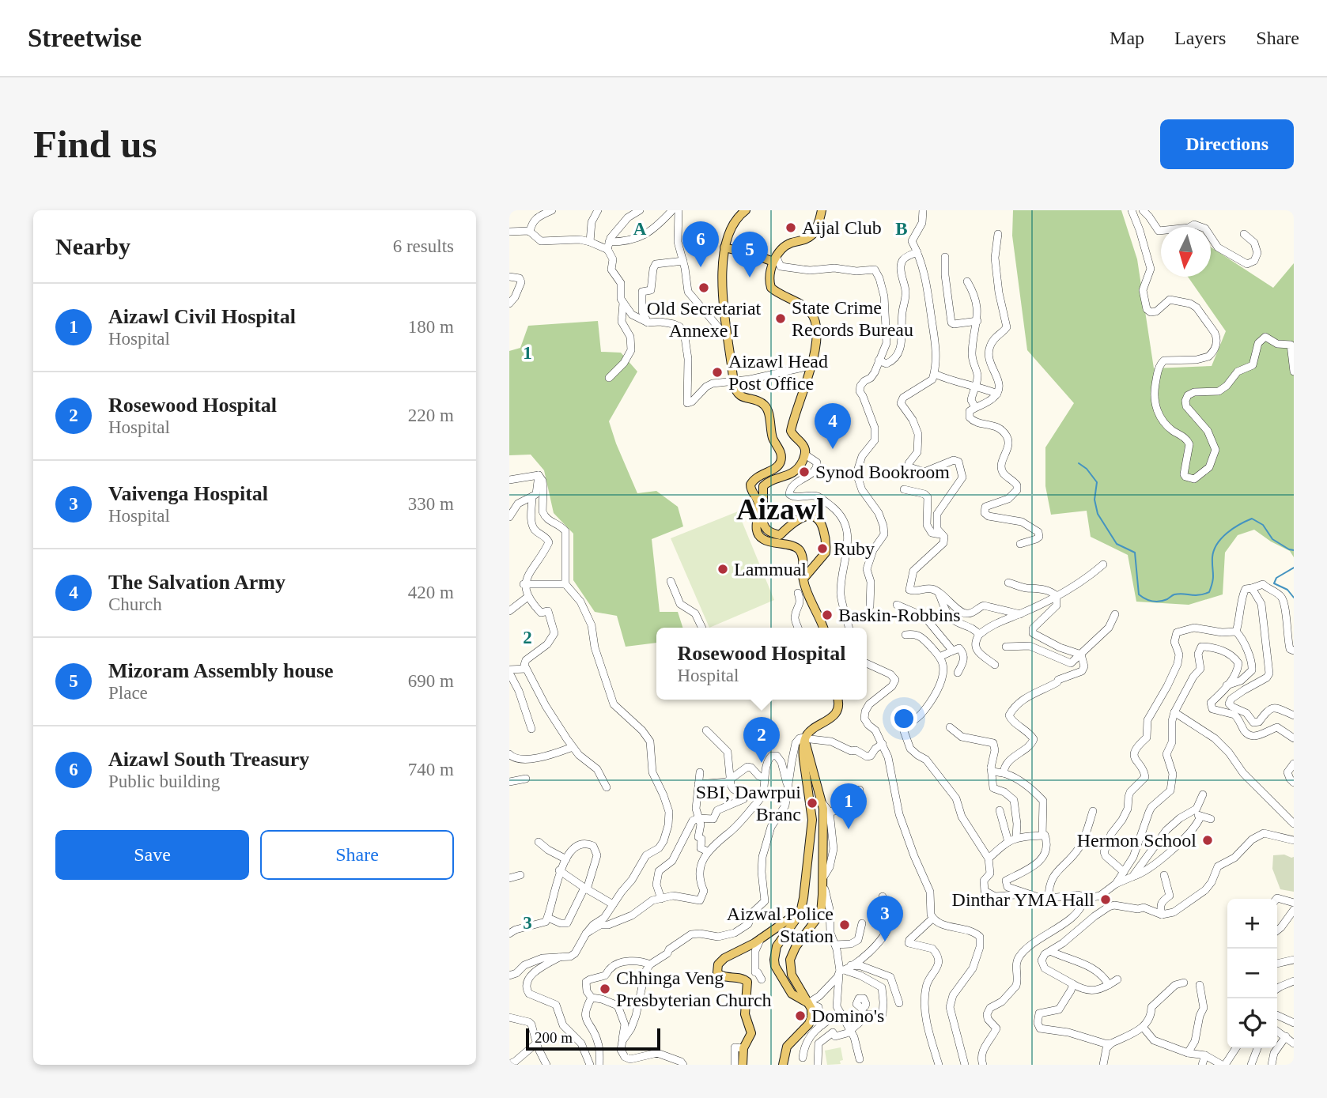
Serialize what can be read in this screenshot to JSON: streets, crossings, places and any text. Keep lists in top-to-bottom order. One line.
{"districts":["Aizawl"],"places":["Aijal Club","Old Secretariat Annexe I","State Crime Records Bureau","Aizawl Head Post Office","Synod Bookroom","Ruby","Lammual","Baskin-Robbins","SBI, Dawrpui Branc","Hermon School","Dinthar YMA Hall","Aizwal Police Station","Chhinga Veng Presbyterian Church","Domino's"],"scale_bar":"200 m","north":"bottom","page":{"header":"Streetwise","nav":["Map","Layers","Share"],"buttons":["Directions",["Save","Share"]],"title":"Find us","heading":["Nearby","6 results"],"pins":["6","5","4","2","1","3"],"list":[{"mark":"1","name":"Aizawl Civil Hospital","note":"Hospital","value":"180 m"},{"mark":"2","name":"Rosewood Hospital","note":"Hospital","value":"220 m"},{"mark":"3","name":"Vaivenga Hospital","note":"Hospital","value":"330 m"},{"mark":"4","name":"The Salvation Army","note":"Church","value":"420 m"},{"mark":"5","name":"Mizoram Assembly house","note":"Place","value":"690 m"},{"mark":"6","name":"Aizawl South Treasury","note":"Public building","value":"740 m"}],"popup":["Rosewood Hospital","Hospital"],"map_buttons":["+","−"],"scale":"200 m"},"grid":{"columns":["A","B"],"rows":["1","2","3"]}}
